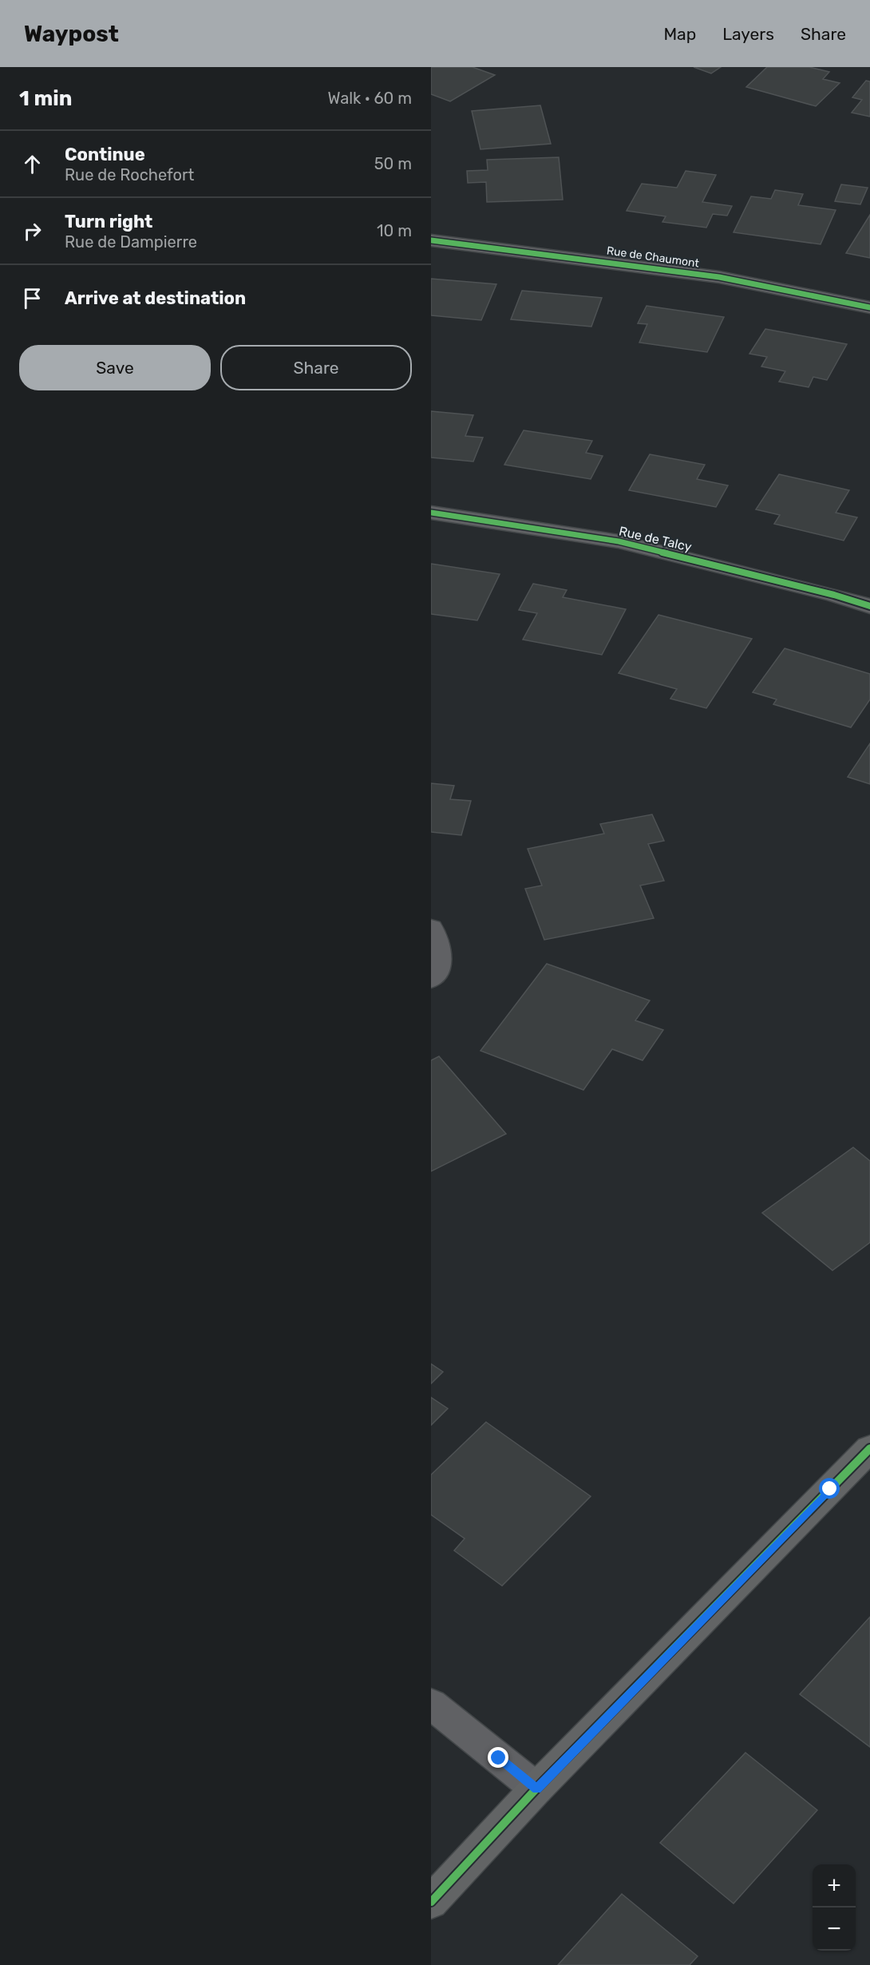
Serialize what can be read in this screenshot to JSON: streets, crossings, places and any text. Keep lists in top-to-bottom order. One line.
{"streets":{"street":["Rue de Chaumont","Rue de Talcy"]},"page":{"header":"Waypost","nav":["Map","Layers","Share"],"heading":["1 min","Walk · 60 m"],"list":[["Continue","Rue de Rochefort","50 m"],["Turn right","Rue de Dampierre","10 m"],"Arrive at destination"],"buttons":["Save","Share"],"map_buttons":["+","−"]}}
